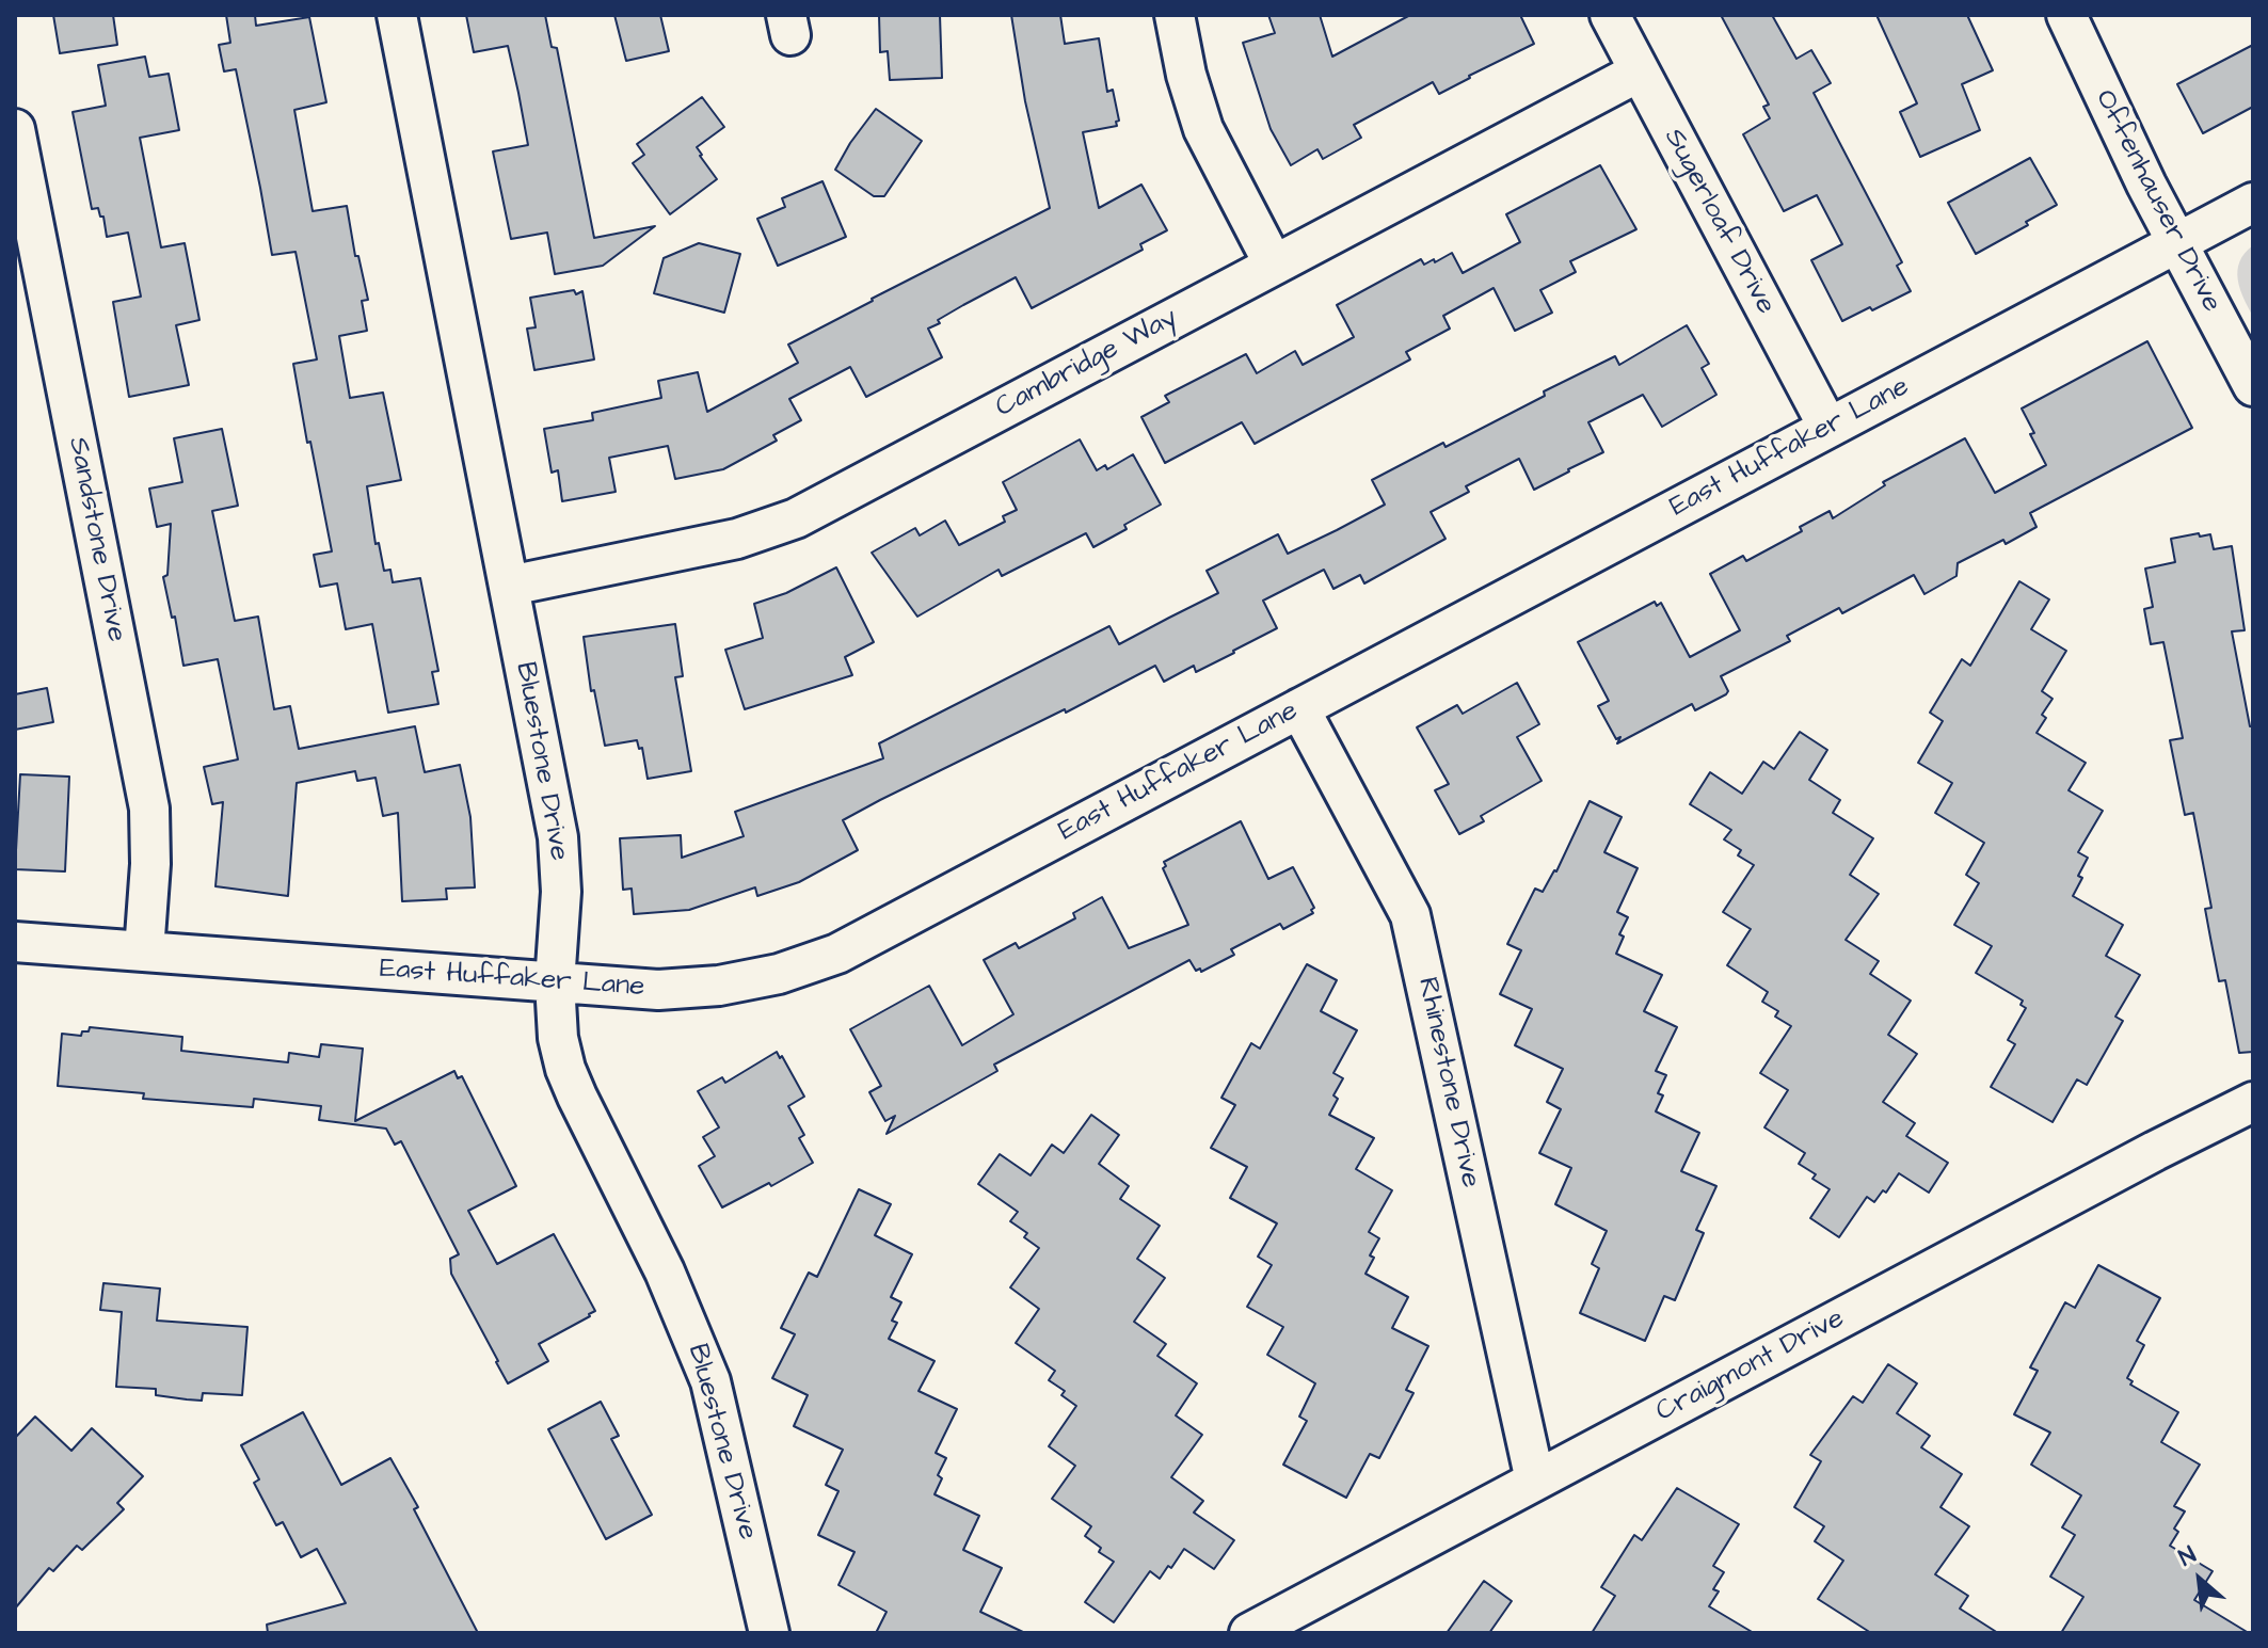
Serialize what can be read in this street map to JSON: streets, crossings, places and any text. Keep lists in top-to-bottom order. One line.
{"streets":{"street":["Offenhauser Drive","Sugerloaf Drive","Cambridge Way","East Huffaker Lane","Sandstone Drive","Bluestone Drive","Rhinestone Drive","Craigmont Drive"]},"crossings":[["Offenhauser Drive","East Huffaker Lane"],["Sugerloaf Drive","Cambridge Way"],["Sugerloaf Drive","East Huffaker Lane"],["Cambridge Way","Bluestone Drive"],["East Huffaker Lane","Sandstone Drive"],["East Huffaker Lane","Bluestone Drive"],["East Huffaker Lane","Rhinestone Drive"],["Rhinestone Drive","Craigmont Drive"]],"north":"top left"}
